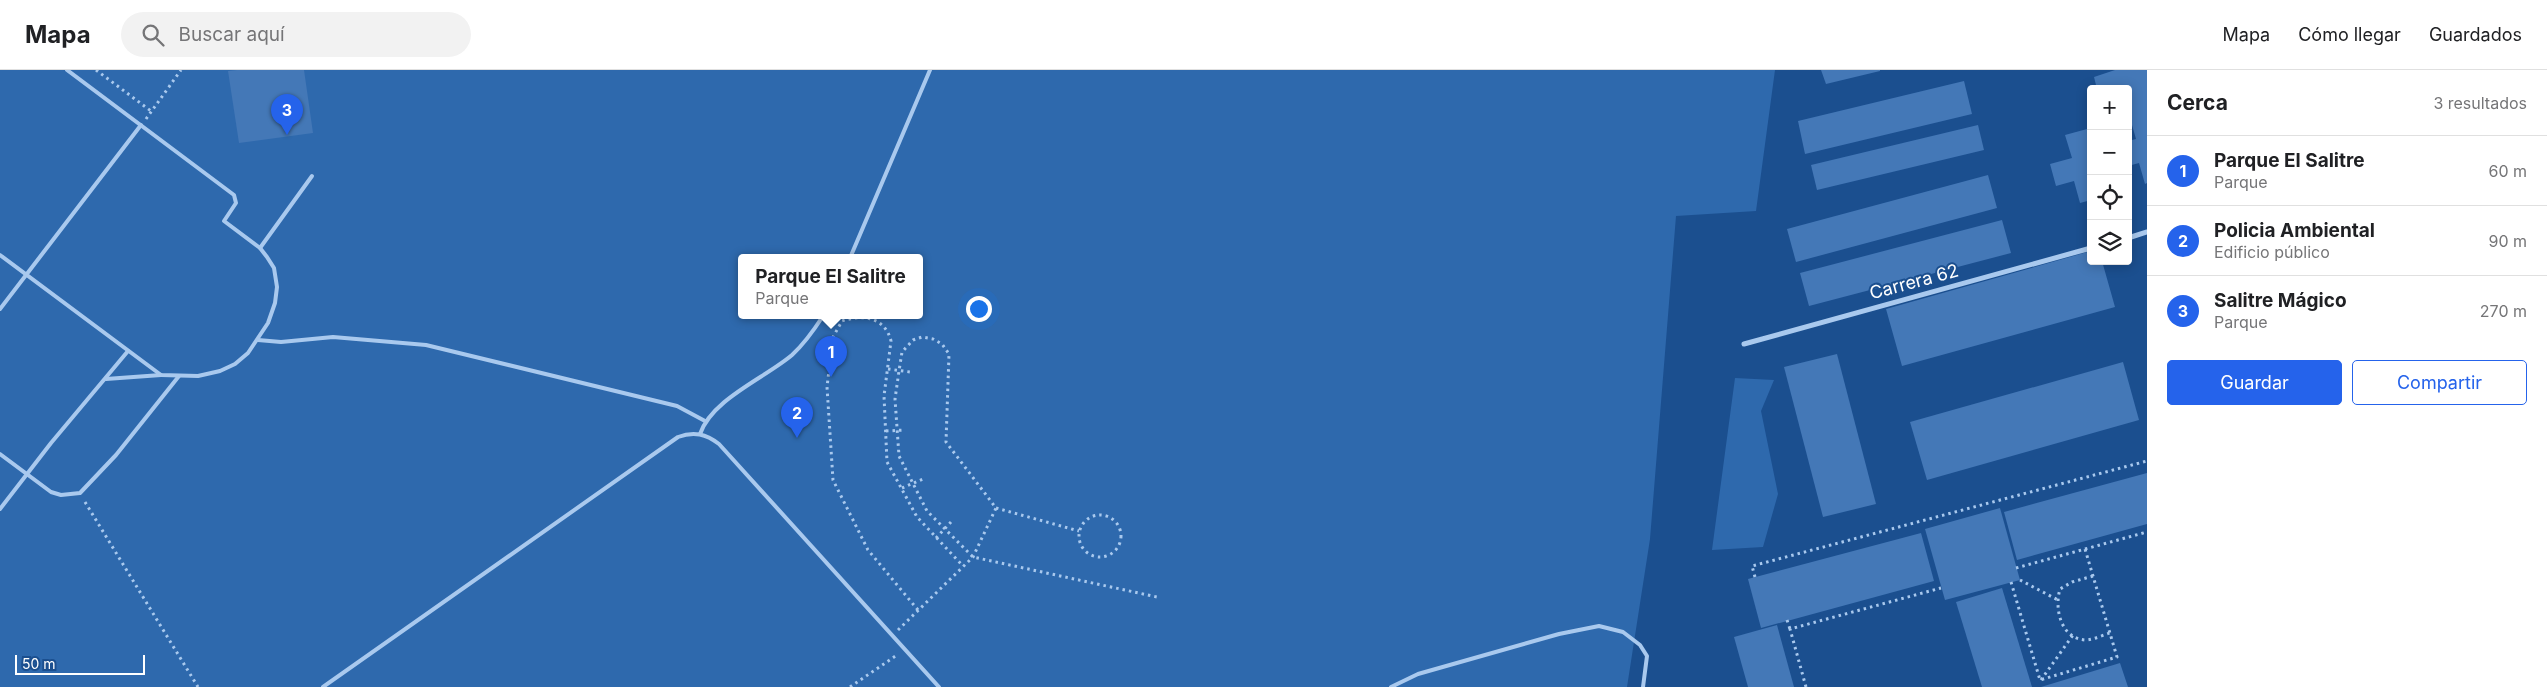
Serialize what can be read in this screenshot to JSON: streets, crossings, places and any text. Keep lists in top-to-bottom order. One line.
{"streets":{"street":["Carrera 62"]},"scale_bar":"50 m","page":{"header":"Mapa","search":"Buscar aquí","nav":["Mapa","Cómo llegar","Guardados"],"heading":["Cerca","3 resultados"],"map_buttons":["+","−"],"pins":["3","1","2"],"list":[{"mark":"1","name":"Parque El Salitre","note":"Parque","value":"60 m"},{"mark":"2","name":"Policia Ambiental","note":"Edificio público","value":"90 m"},{"mark":"3","name":"Salitre Mágico","note":"Parque","value":"270 m"}],"popup":["Parque El Salitre","Parque"],"buttons":["Guardar","Compartir"],"scale":"50 m"}}
